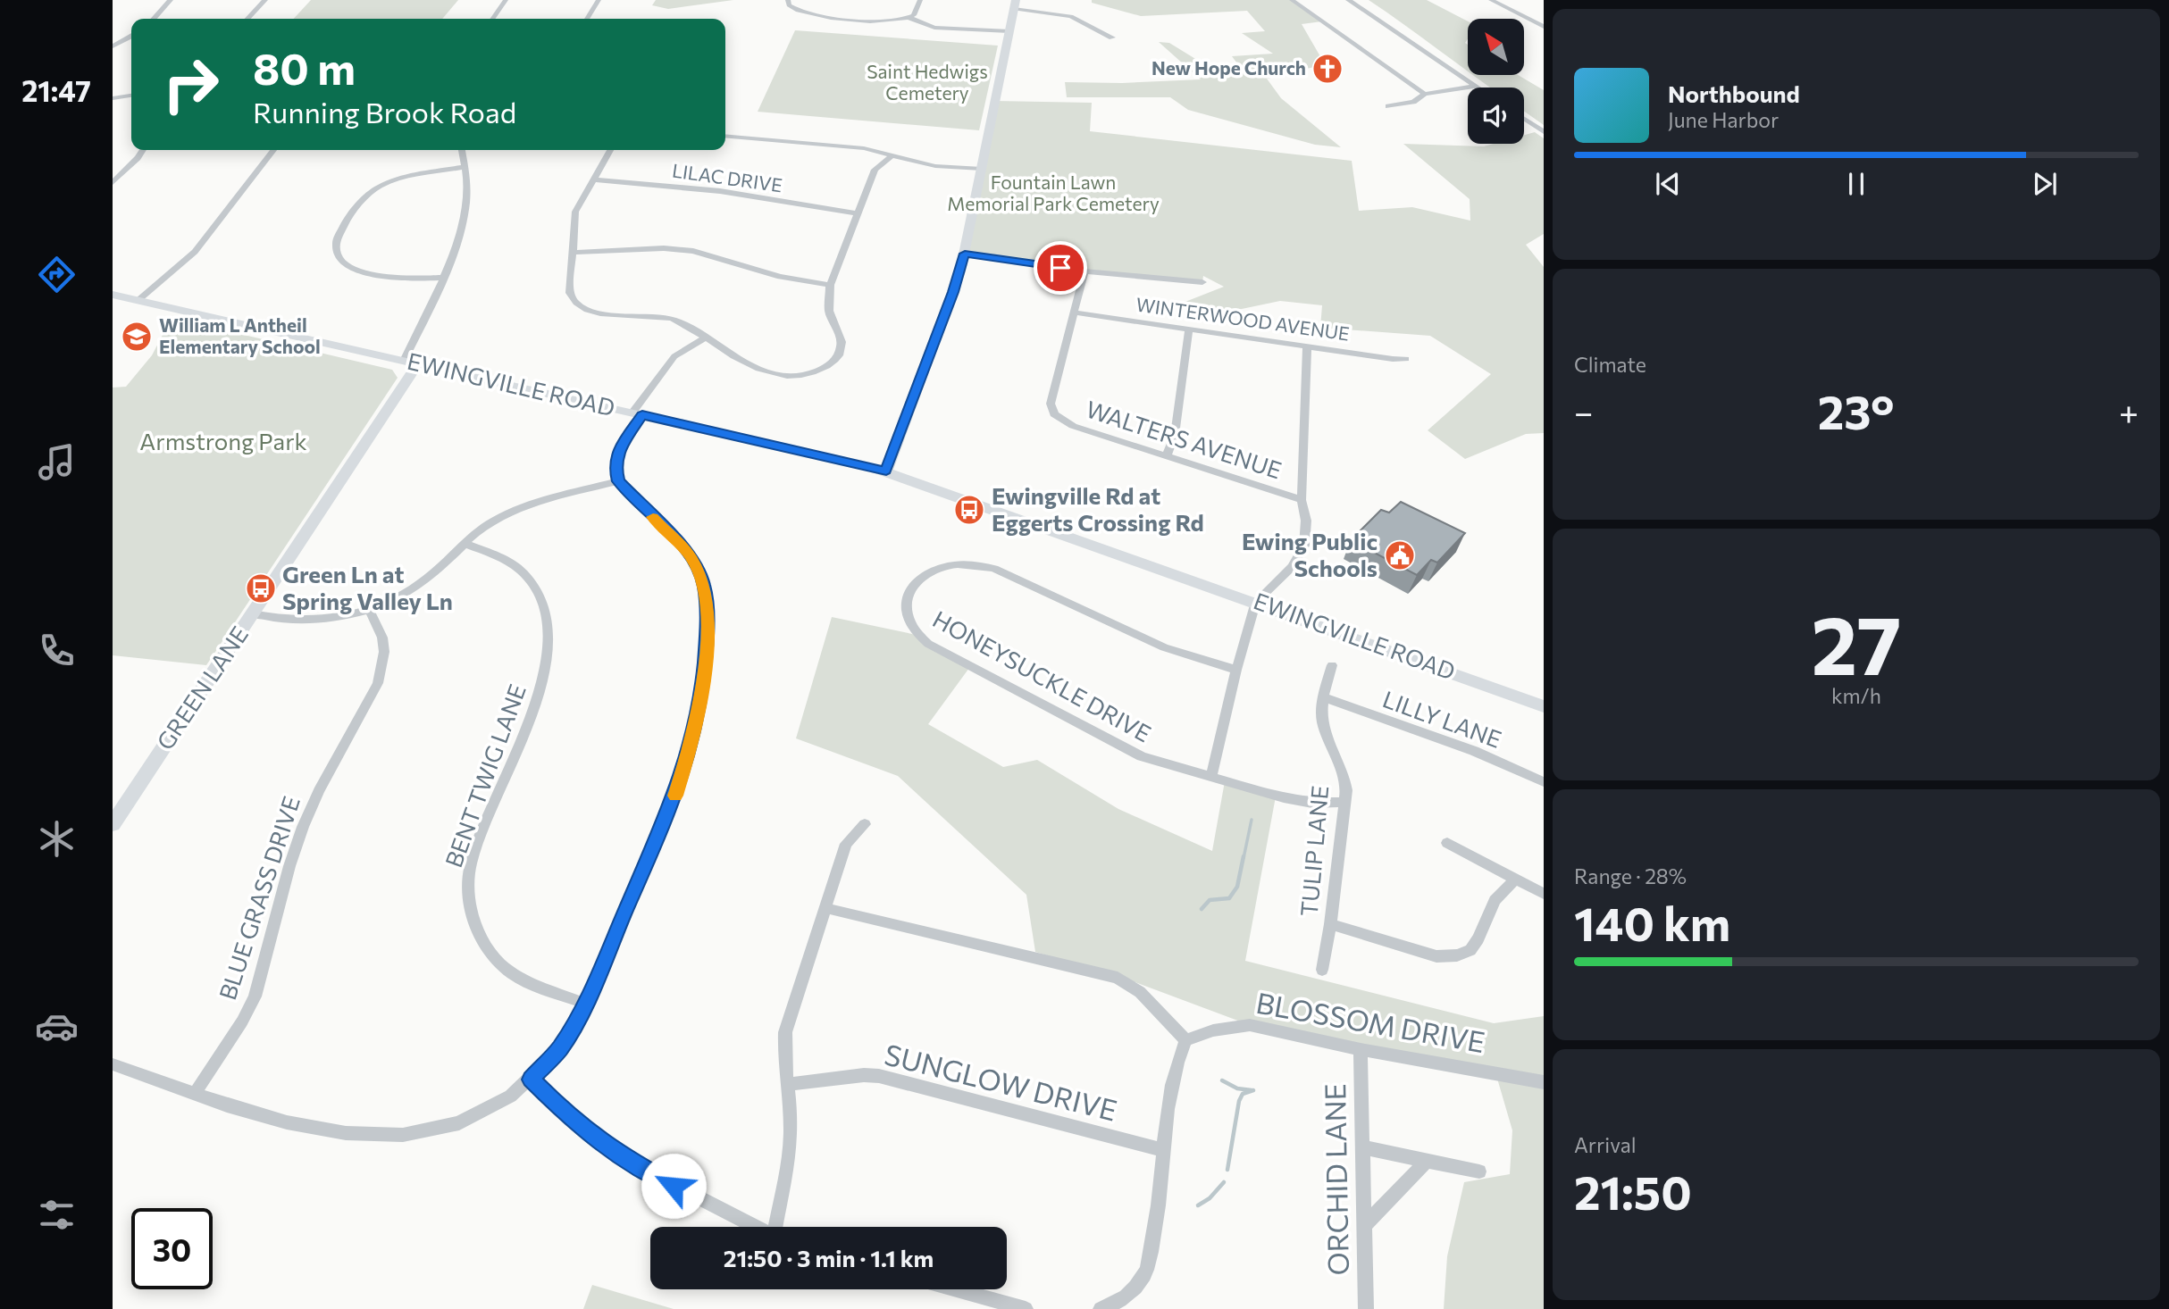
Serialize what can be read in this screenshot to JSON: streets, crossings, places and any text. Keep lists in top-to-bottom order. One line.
{"streets":{"street":["LILAC DRIVE","WINTERWOOD AVENUE","EWINGVILLE ROAD","WALTERS AVENUE","HONEYSUCKLE DRIVE","GREEN LANE","LILLY LANE","BENT TWIG LANE","TULIP LANE","BLUE GRASS DRIVE","BLOSSOM DRIVE","SUNGLOW DRIVE","ORCHID LANE"]},"crossings":[["WINTERWOOD AVENUE","WALTERS AVENUE"],["EWINGVILLE ROAD","GREEN LANE"],["LILLY LANE","TULIP LANE"],["BLOSSOM DRIVE","ORCHID LANE"]],"parks":["Saint Hedwigs Cemetery","Fountain Lawn Memorial Park Cemetery","Armstrong Park"],"places":{"church":["New Hope Church"],"school or university":["William L Antheil Elementary School"],"bus stop":["Ewingville Rd at Eggerts Crossing Rd","Green Ln at Spring Valley Ln"],"public building":["Ewing Public Schools"]},"north":"top left","page":{"tabs":"21:47","turn":["80 m","Running Brook Road"],"song":["Northbound","June Harbor"],"tile":["Climate",["27","km/h"],["Range · 28%","140 km"],["Arrival","21:50"]],"heat":["−","23°","+"],"limit":"30","trip":"21:50 · 3 min · 1.1 km"}}
